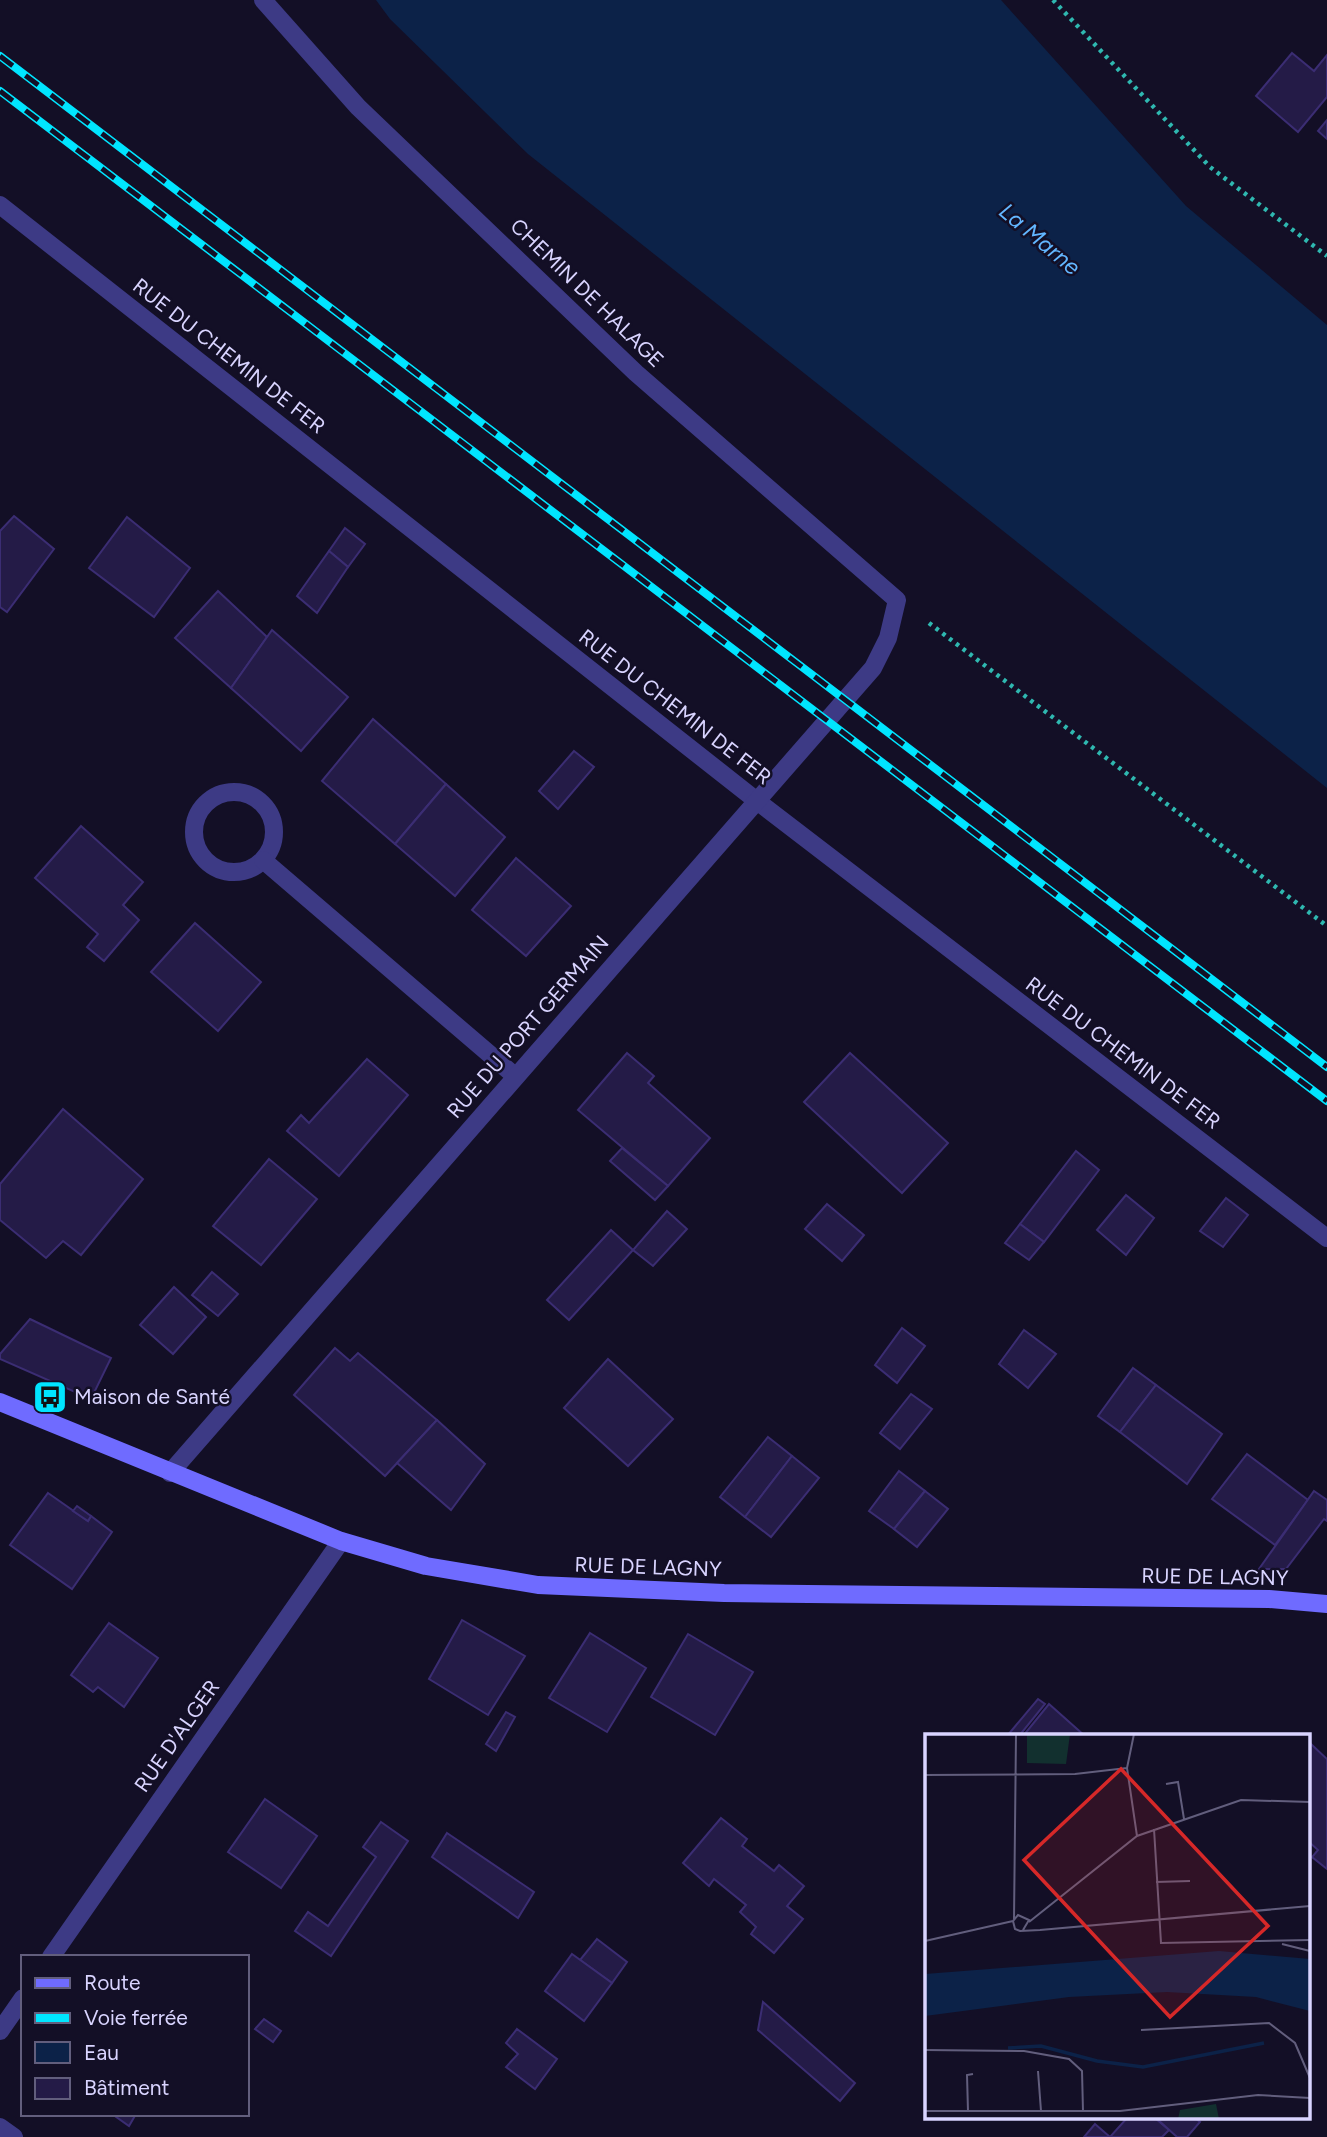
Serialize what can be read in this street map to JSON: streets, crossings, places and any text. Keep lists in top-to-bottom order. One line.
{"streets":{"street":["CHEMIN DE HALAGE","RUE DU CHEMIN DE FER","RUE DU PORT GERMAIN","RUE DE LAGNY","RUE D'ALGER"]},"crossings":[["CHEMIN DE HALAGE","RUE DU PORT GERMAIN"],["RUE DU CHEMIN DE FER","RUE DU PORT GERMAIN"],["RUE DU PORT GERMAIN","RUE DE LAGNY"],["RUE DE LAGNY","RUE D'ALGER"]],"water":["La Marne"],"places":{"bus stop":["Maison de Santé"]},"legend":["Route","Voie ferrée","Eau","Bâtiment"]}
